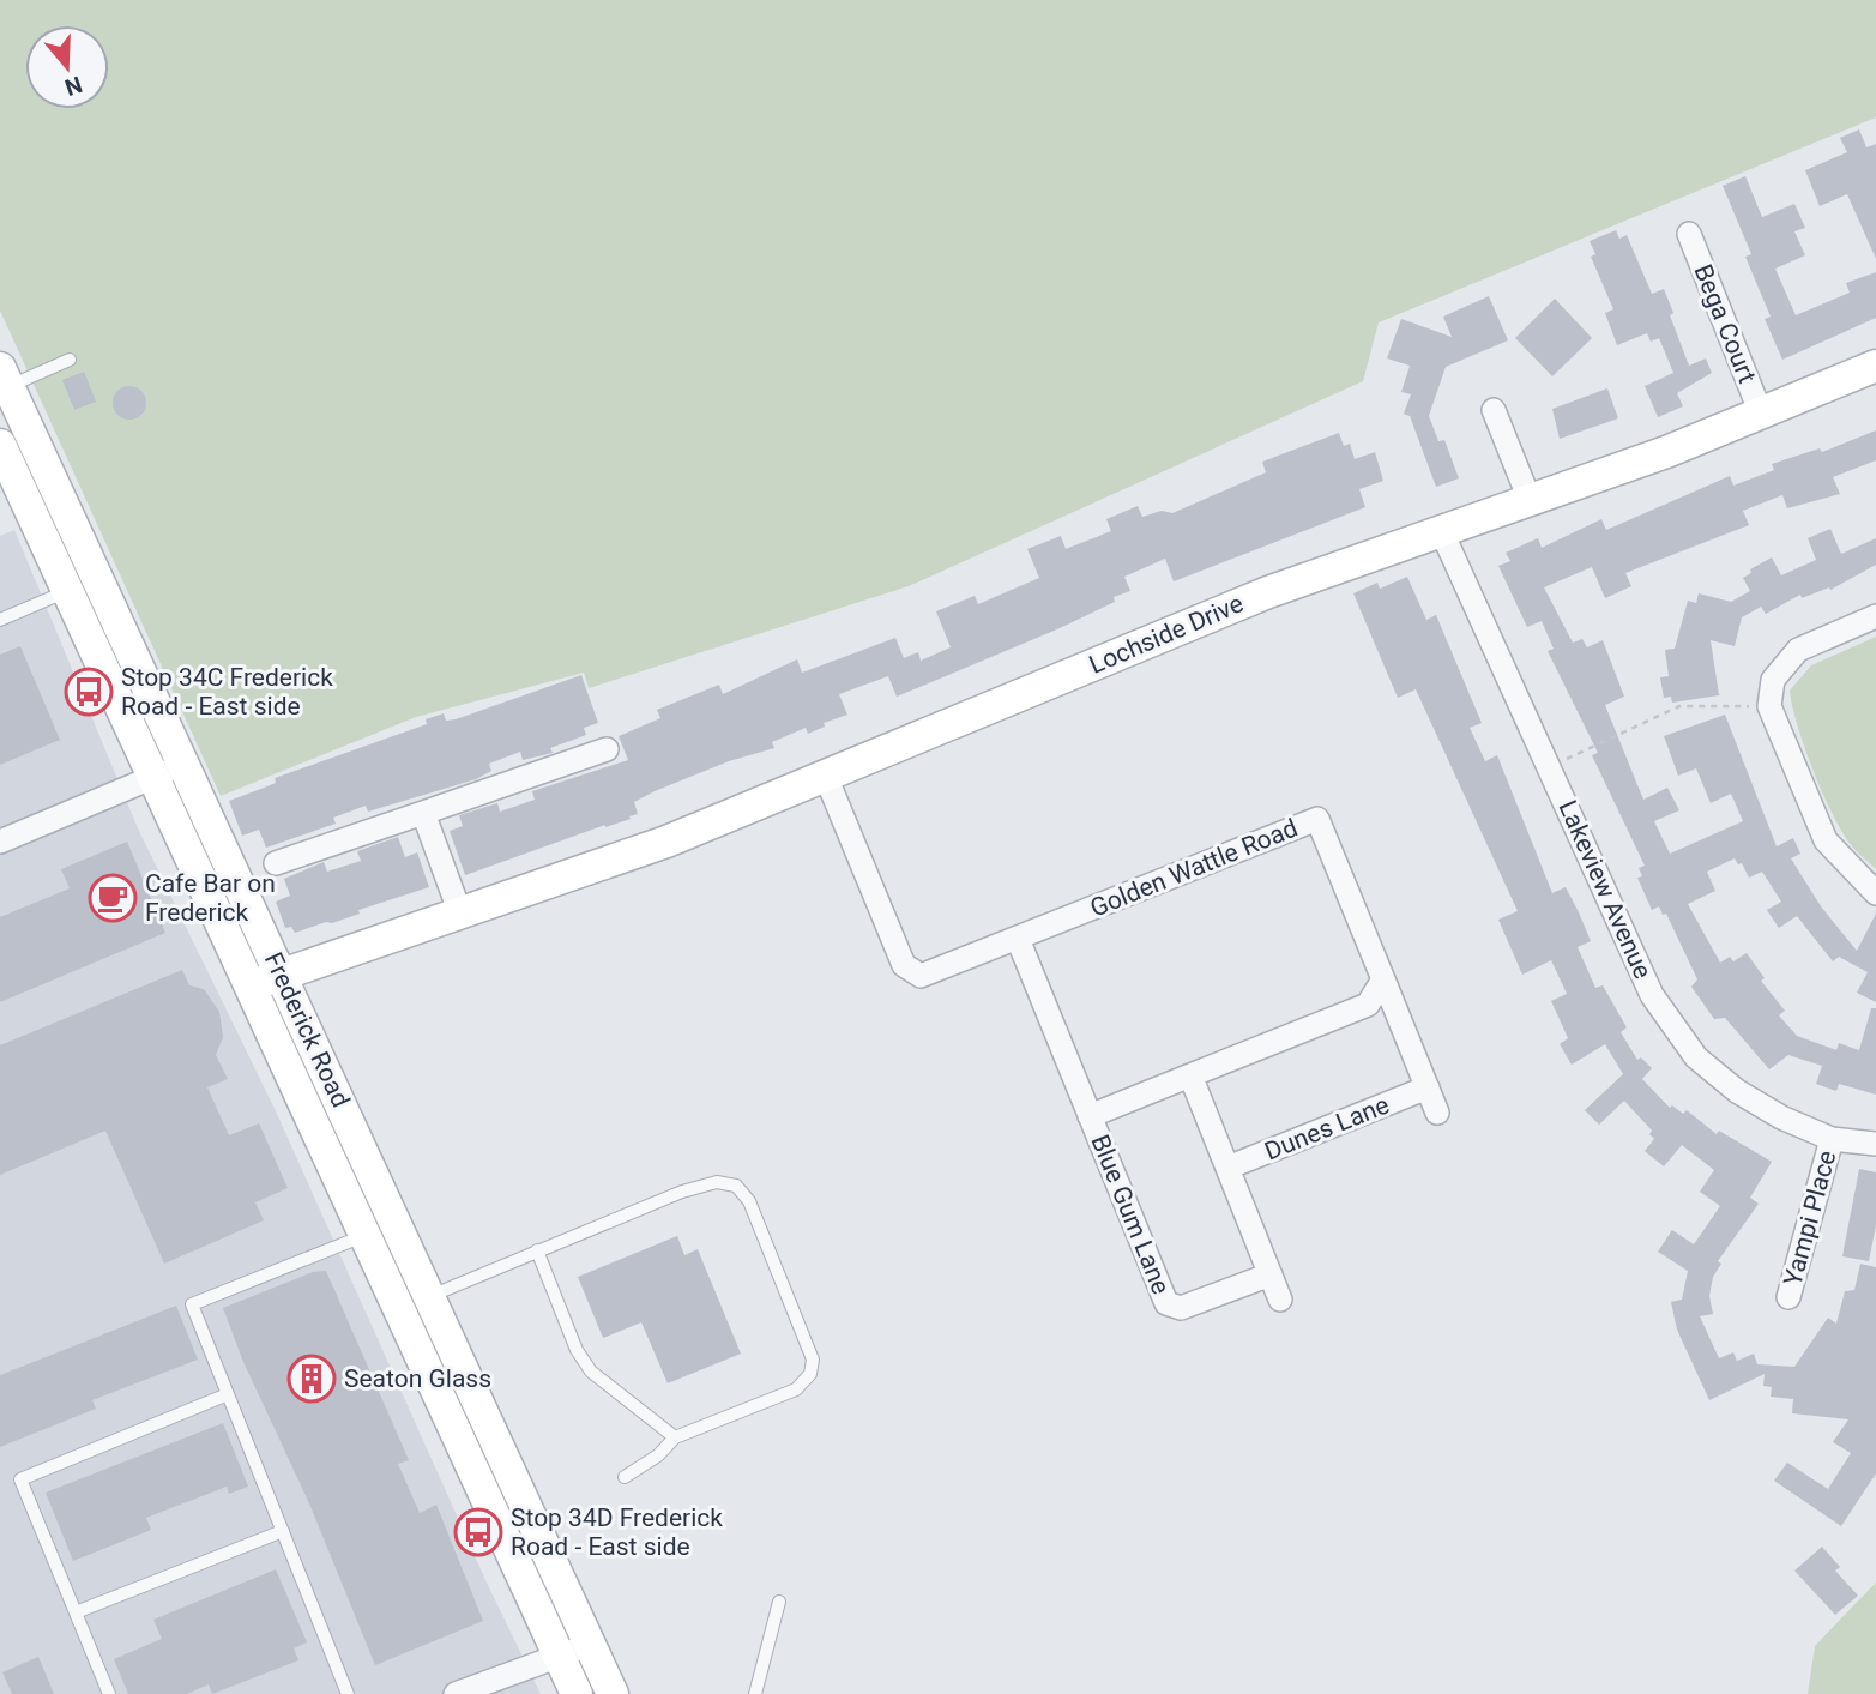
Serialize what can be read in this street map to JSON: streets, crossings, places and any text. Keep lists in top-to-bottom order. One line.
{"streets":{"main road":["Lochside Drive","Frederick Road"],"street":["Bega Court","Golden Wattle Road","Lakeview Avenue","Dunes Lane","Blue Gum Lane","Yampi Place"]},"crossings":[["Bega Court","Lochside Drive"],["Lochside Drive","Golden Wattle Road"],["Lochside Drive","Lakeview Avenue"],["Lochside Drive","Frederick Road"],["Golden Wattle Road","Blue Gum Lane"],["Lakeview Avenue","Yampi Place"]],"places":{"bus stop":["Stop 34C Frederick Road - East side","Stop 34D Frederick Road - East side"],"cafe":["Cafe Bar on Frederick"],"building":["Seaton Glass"]},"north":"bottom"}
